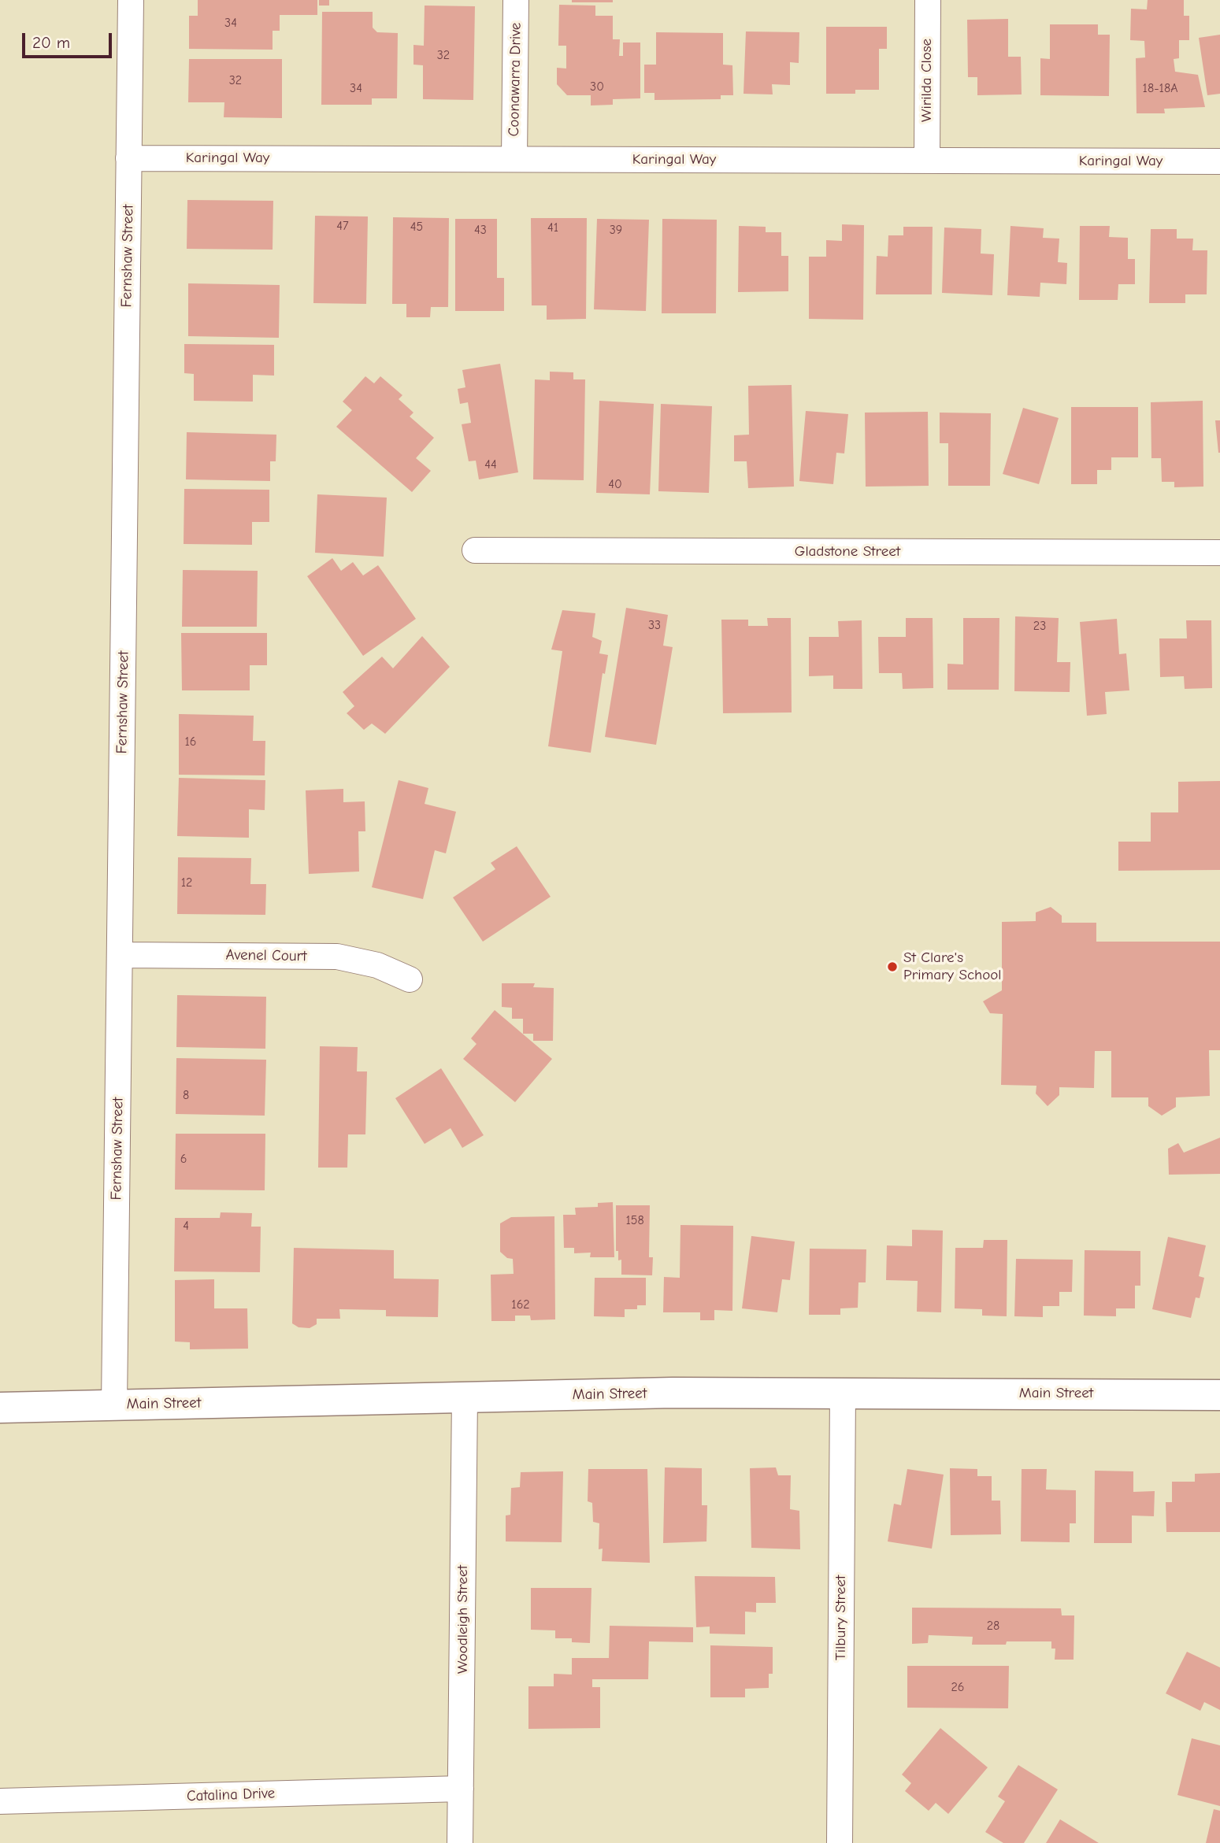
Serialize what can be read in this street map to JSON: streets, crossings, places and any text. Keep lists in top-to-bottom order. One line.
{"streets":{"street":["Coonawarra Drive","Wirilda Close","Karingal Way","Fernshaw Street","Gladstone Street","Avenel Court","Main Street","Tilbury Street","Woodleigh Street","Catalina Drive"]},"crossings":[["Coonawarra Drive","Karingal Way"],["Wirilda Close","Karingal Way"],["Karingal Way","Fernshaw Street"],["Fernshaw Street","Avenel Court"],["Fernshaw Street","Main Street"],["Main Street","Tilbury Street"],["Main Street","Woodleigh Street"],["Woodleigh Street","Catalina Drive"]],"places":["St Clare's Primary School"],"house_numbers":["34","32","32","30","34","18-18A","47","45","41","43","39","44","40","33","23","16","12","8","6","158","4","162","28","26"],"scale_bar":"20 m"}
